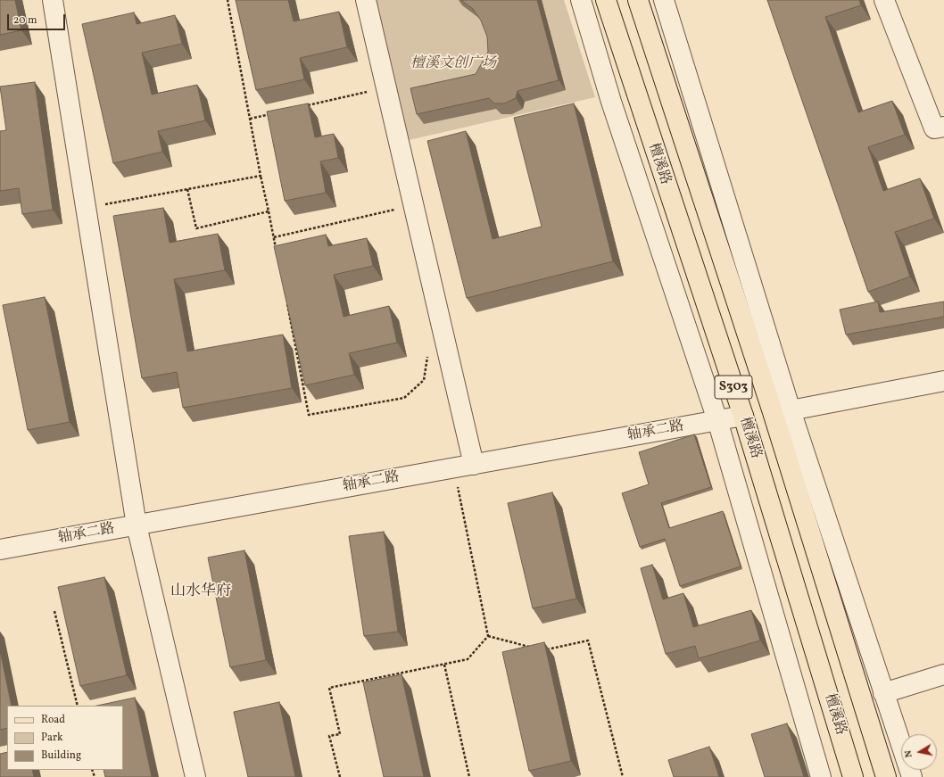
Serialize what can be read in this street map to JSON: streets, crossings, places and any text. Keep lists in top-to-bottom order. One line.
{"streets":{"main road":["檀溪路","S303"],"street":["轴承二路"]},"crossings":[["檀溪路","轴承二路"]],"districts":["山水华府"],"parks":["檀溪文创广场"],"legend":["Road","Park","Building"],"scale_bar":"20 m","north":"left"}
